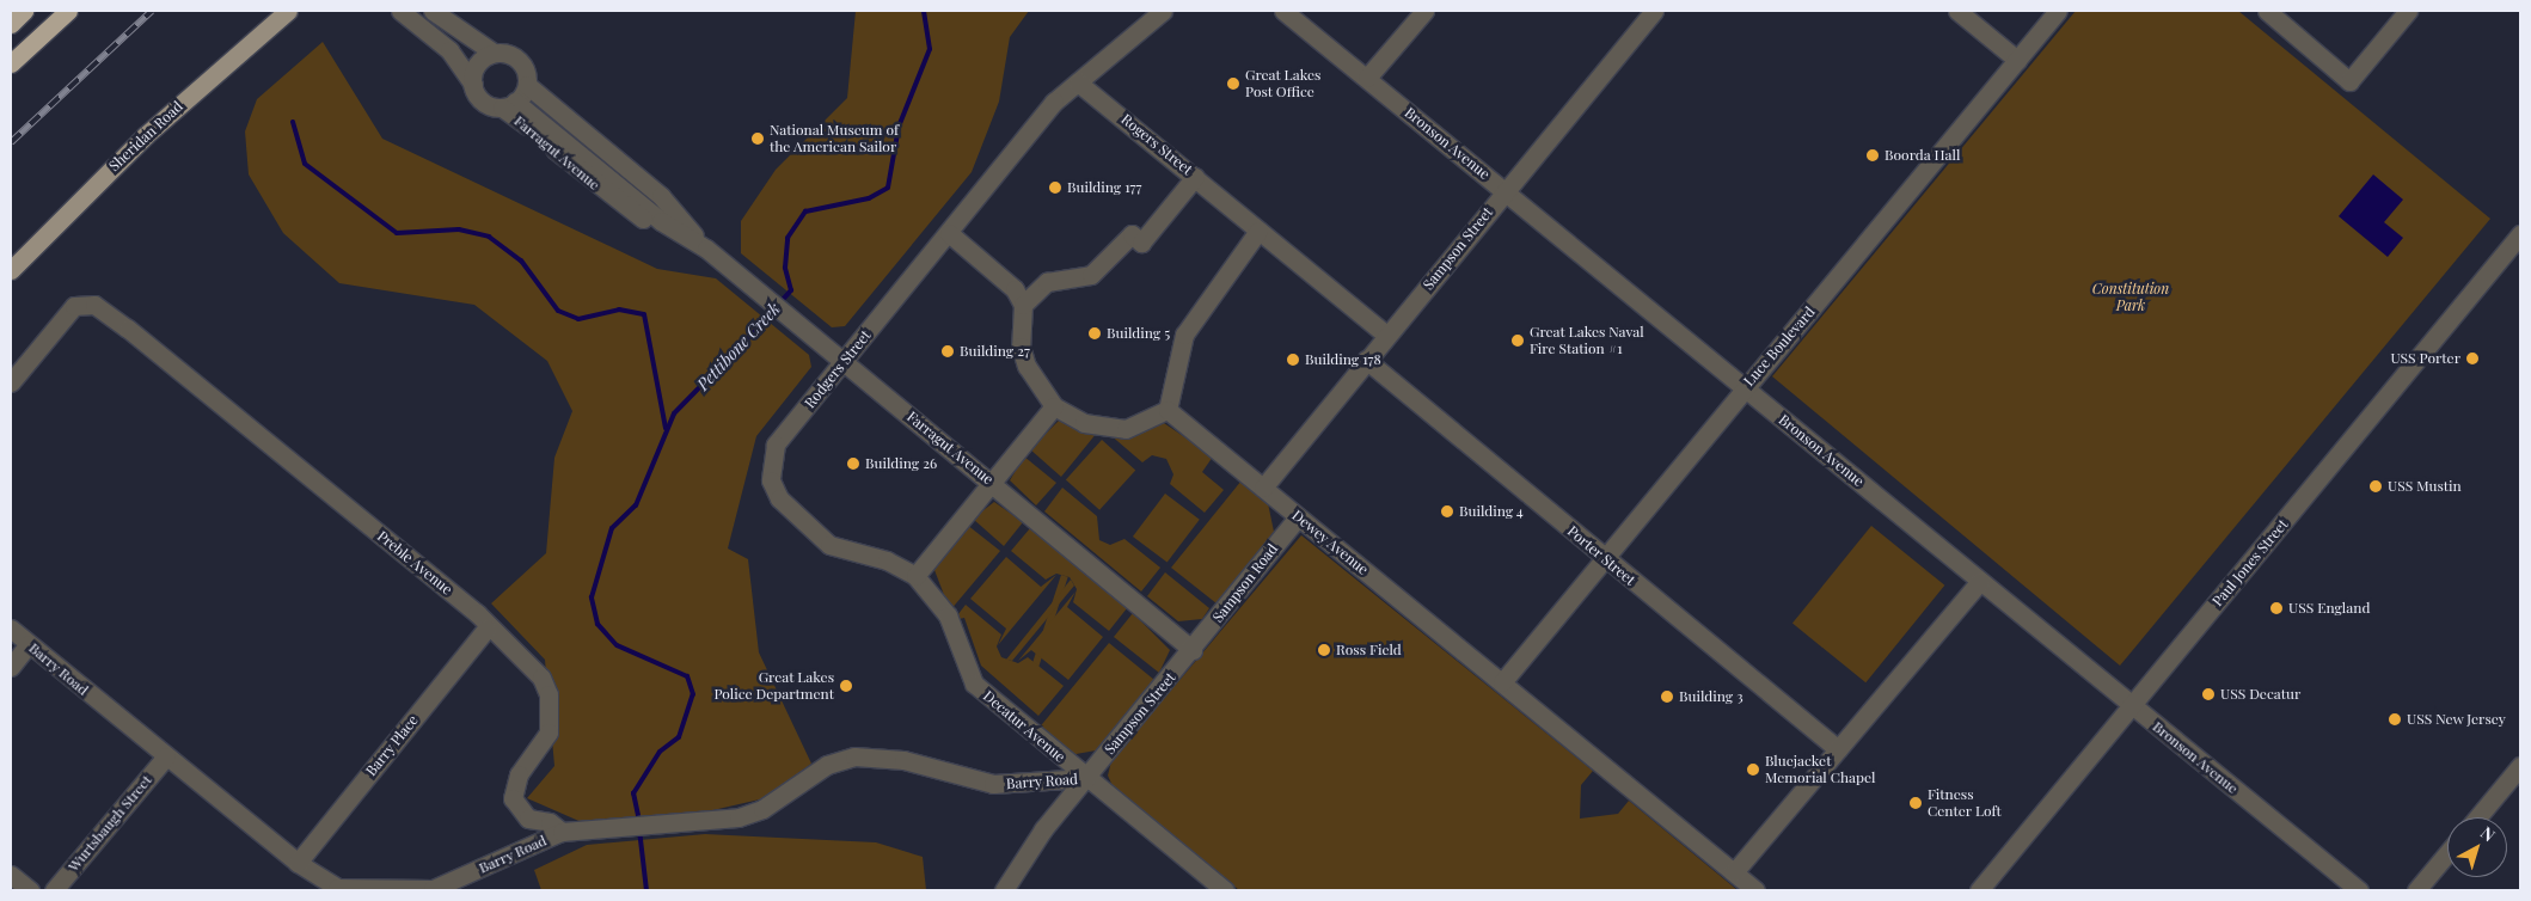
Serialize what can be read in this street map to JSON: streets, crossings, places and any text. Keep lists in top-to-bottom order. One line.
{"streets":{"main road":["Sheridan Road"],"street":["Bronson Avenue","Rogers Street","Farragut Avenue","Sampson Street","Luce Boulevard","Rodgers Street","Dewey Avenue","Porter Street","Preble Avenue","Paul Jones Street","Sampson Road","Barry Road","Decatur Avenue","Barry Place","Wurtsbaugh Street"]},"crossings":[["Bronson Avenue","Sampson Street"],["Bronson Avenue","Luce Boulevard"],["Bronson Avenue","Paul Jones Street"],["Rogers Street","Sampson Street"],["Farragut Avenue","Sampson Street"],["Farragut Avenue","Rodgers Street"],["Farragut Avenue","Sampson Road"],["Sampson Street","Dewey Avenue"],["Sampson Street","Porter Street"],["Sampson Street","Sampson Road"],["Sampson Street","Barry Road"],["Sampson Street","Decatur Avenue"],["Luce Boulevard","Dewey Avenue"],["Luce Boulevard","Porter Street"],["Rodgers Street","Decatur Avenue"],["Dewey Avenue","Sampson Road"],["Preble Avenue","Barry Road"],["Preble Avenue","Barry Place"],["Barry Road","Decatur Avenue"],["Barry Road","Barry Place"],["Barry Road","Wurtsbaugh Street"]],"water":["Pettibone Creek"],"parks":["Constitution Park"],"places":["Great Lakes Post Office","National Museum of the American Sailor","Boorda Hall","Building 177","Building 5","Great Lakes Naval Fire Station #1","Building 27","USS Porter","Building 178","Building 26","USS Mustin","Building 4","USS England","Ross Field","Great Lakes Police Department","USS Decatur","Building 3","USS New Jersey","Bluejacket Memorial Chapel","Fitness Center Loft"],"north":"top right"}
